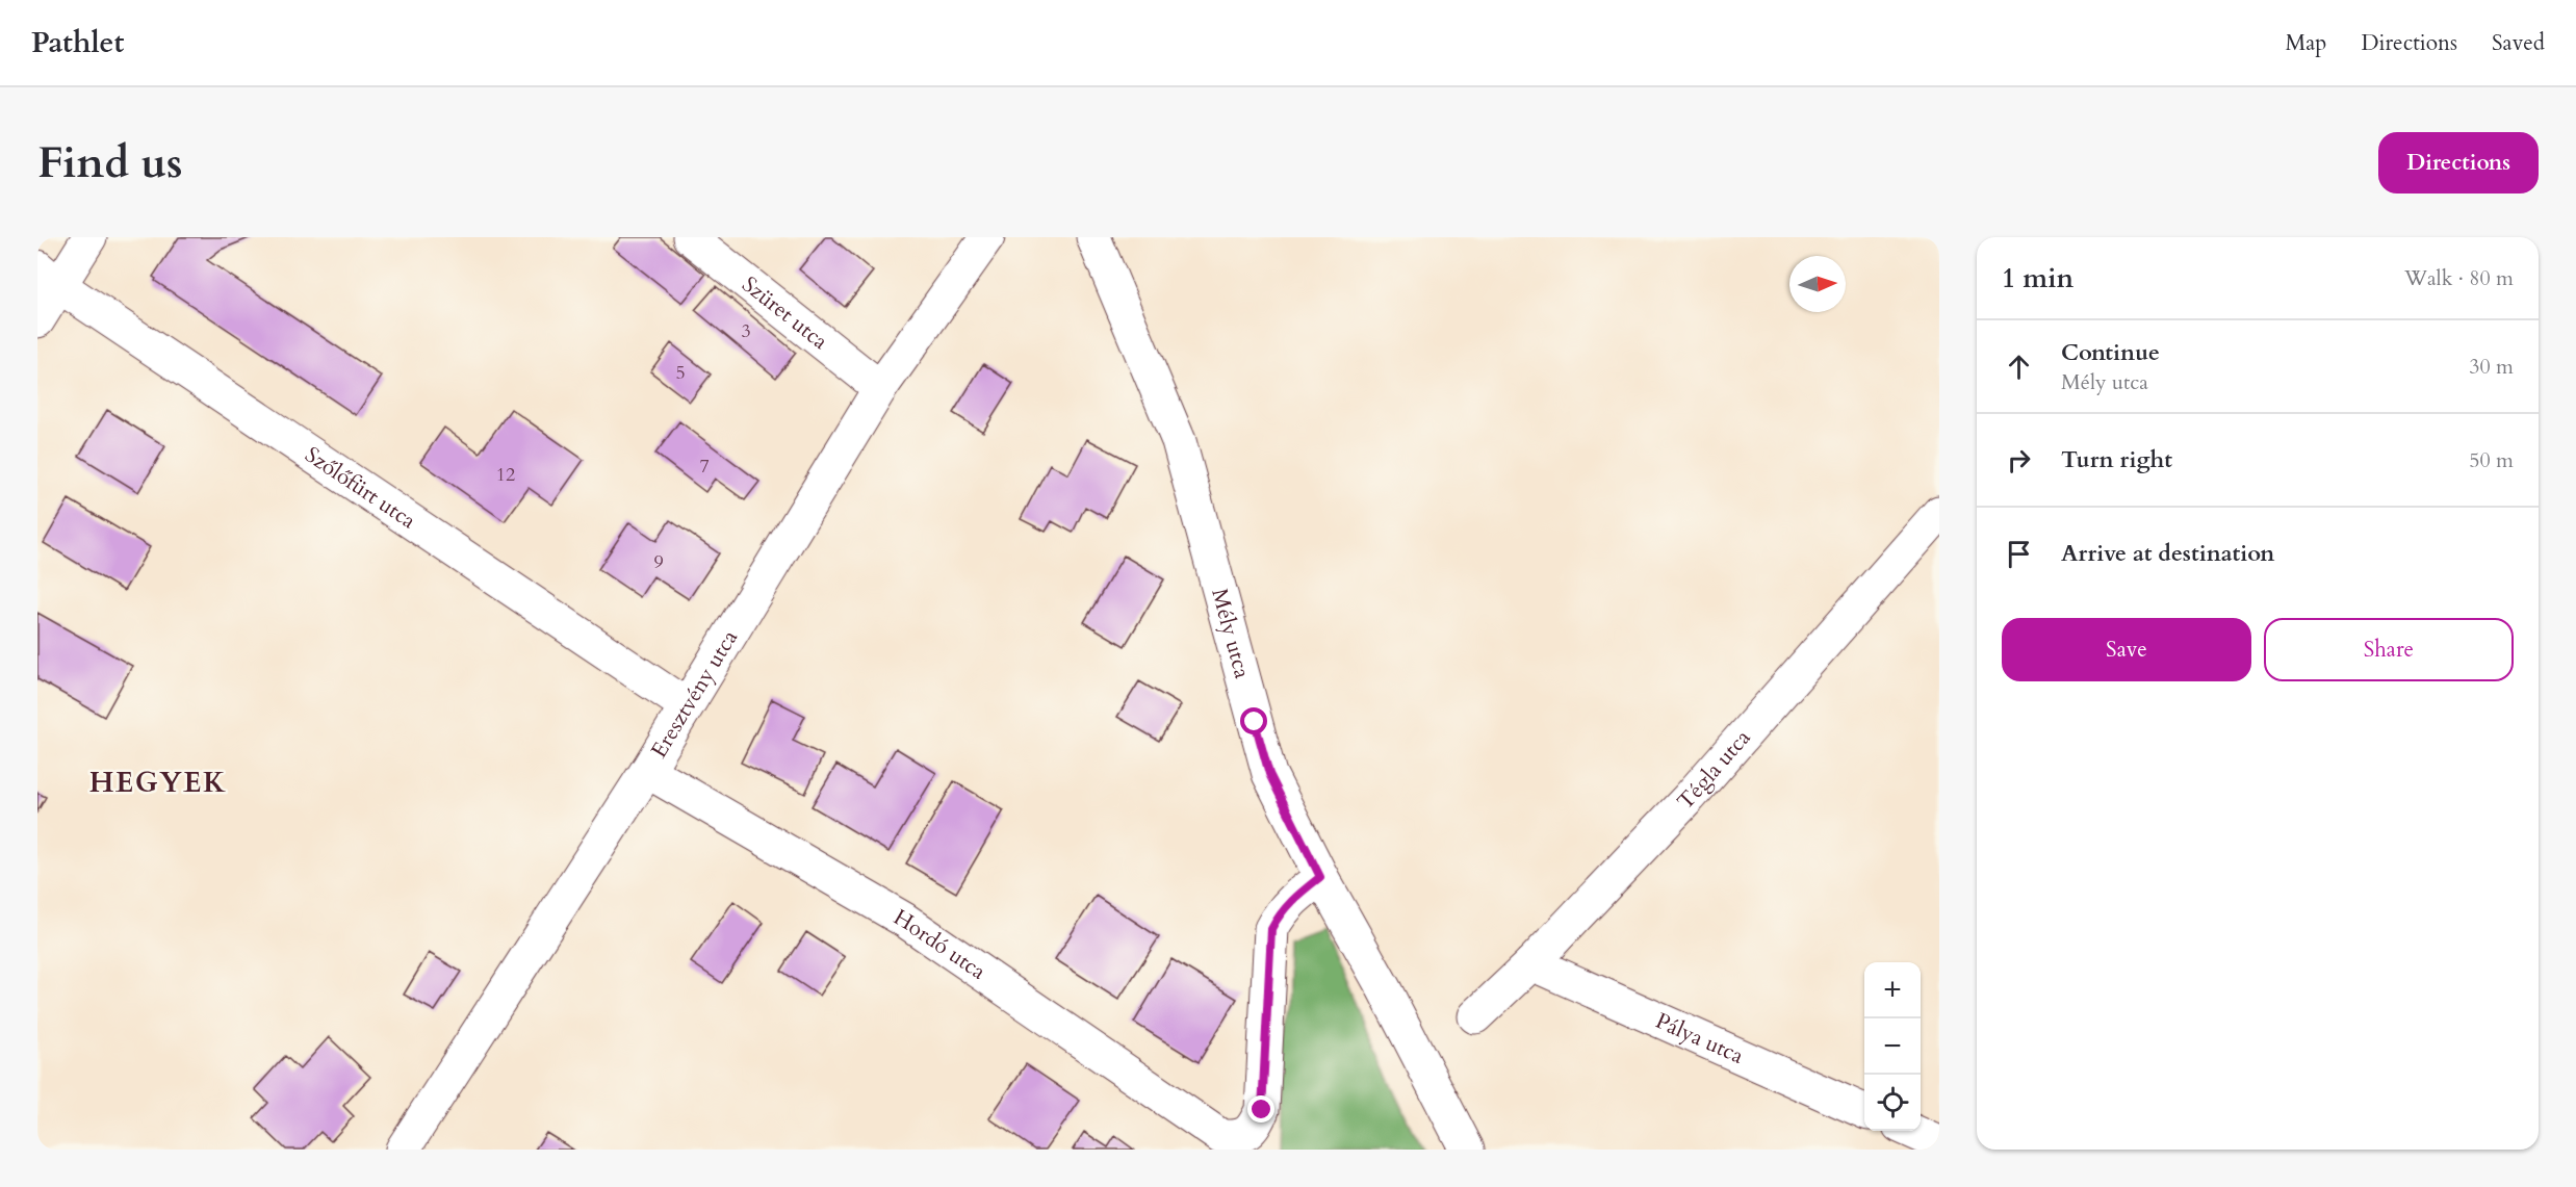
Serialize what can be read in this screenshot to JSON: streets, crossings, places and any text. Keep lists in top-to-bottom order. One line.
{"streets":{"street":["Szüret utca","Szőlőfürt utca","Mély utca","Eresztvény utca","Tégla utca","Hordó utca","Pálya utca"]},"crossings":[["Szüret utca","Eresztvény utca"],["Szőlőfürt utca","Eresztvény utca"],["Mély utca","Hordó utca"],["Eresztvény utca","Hordó utca"],["Tégla utca","Pálya utca"]],"districts":["HEGYEK"],"house_numbers":["3","5","7","12","9"],"north":"right","page":{"header":"Pathlet","nav":["Map","Directions","Saved"],"buttons":["Directions",["Save","Share"]],"title":"Find us","heading":["1 min","Walk · 80 m"],"list":[["Continue","Mély utca","30 m"],["Turn right","50 m"],"Arrive at destination"],"map_buttons":["+","−"]}}
